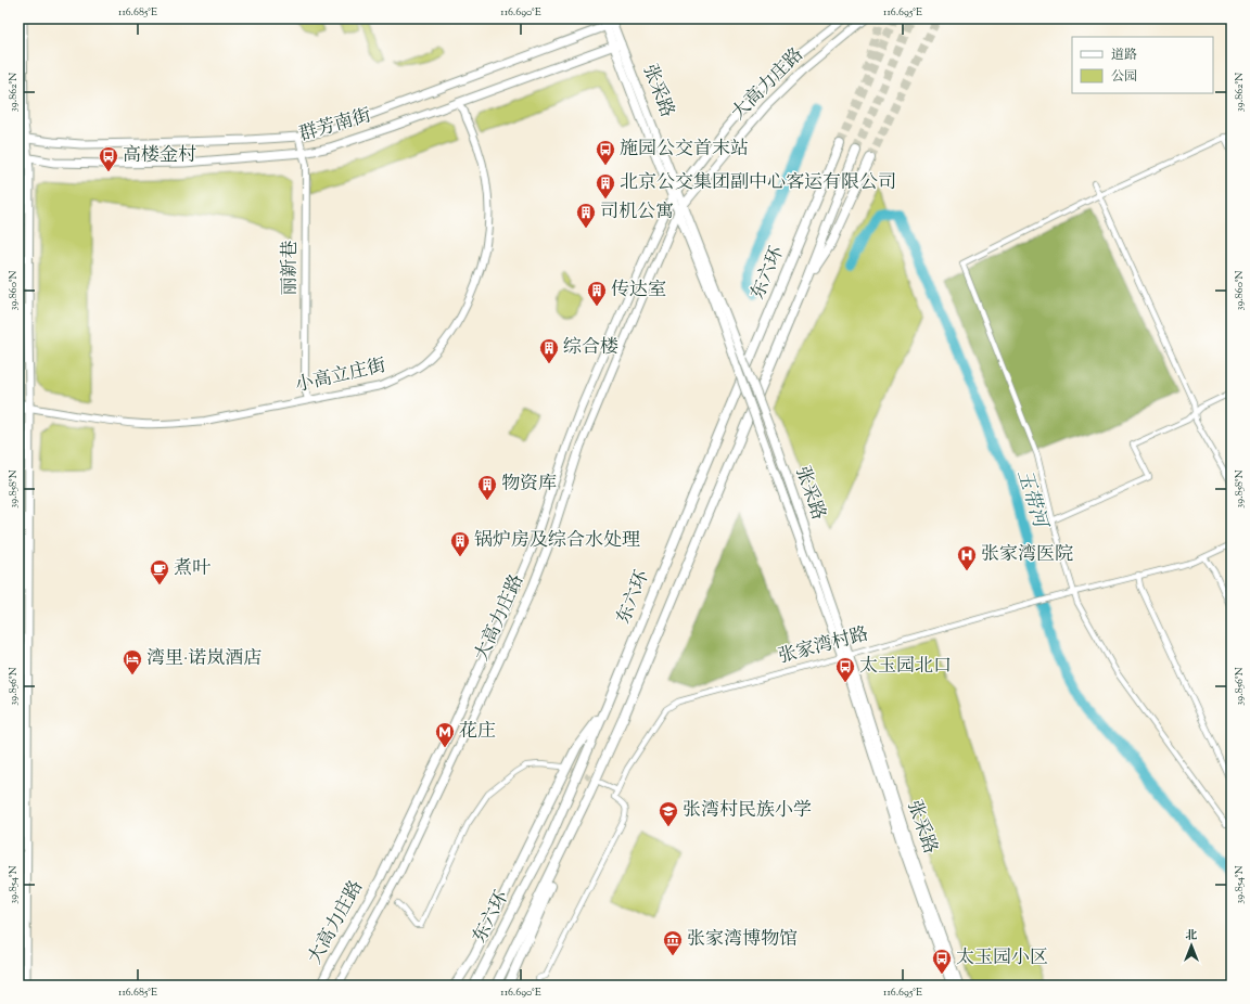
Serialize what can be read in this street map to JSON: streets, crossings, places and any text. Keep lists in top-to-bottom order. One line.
{"streets":{"highway":["东六环"],"main road":["大高力庄路","张采路","群芳南街"],"street":["丽新巷","小高立庄街","张家湾村路"]},"crossings":[["大高力庄路","张采路"],["张采路","群芳南街"],["张采路","张家湾村路"],["群芳南街","丽新巷"],["群芳南街","小高立庄街"],["丽新巷","小高立庄街"]],"water":["玉带河"],"places":{"bus stop":["施园公交首末站","高楼金村","太玉园北口","太玉园小区"],"building":["北京公交集团副中心客运有限公司","司机公寓","传达室","综合楼","物资库","锅炉房及综合水处理"],"hospital":["张家湾医院"],"cafe":["煮叶"],"hotel":["湾里·诺岚酒店"],"metro station":["花庄"],"school or university":["张湾村民族小学"],"museum":["张家湾博物馆"]},"legend":["道路","公园"],"north":"top","coordinates":["116.685°E","116.690°E","116.695°E","39.862°N","39.860°N","39.858°N","39.856°N","39.854°N"]}
